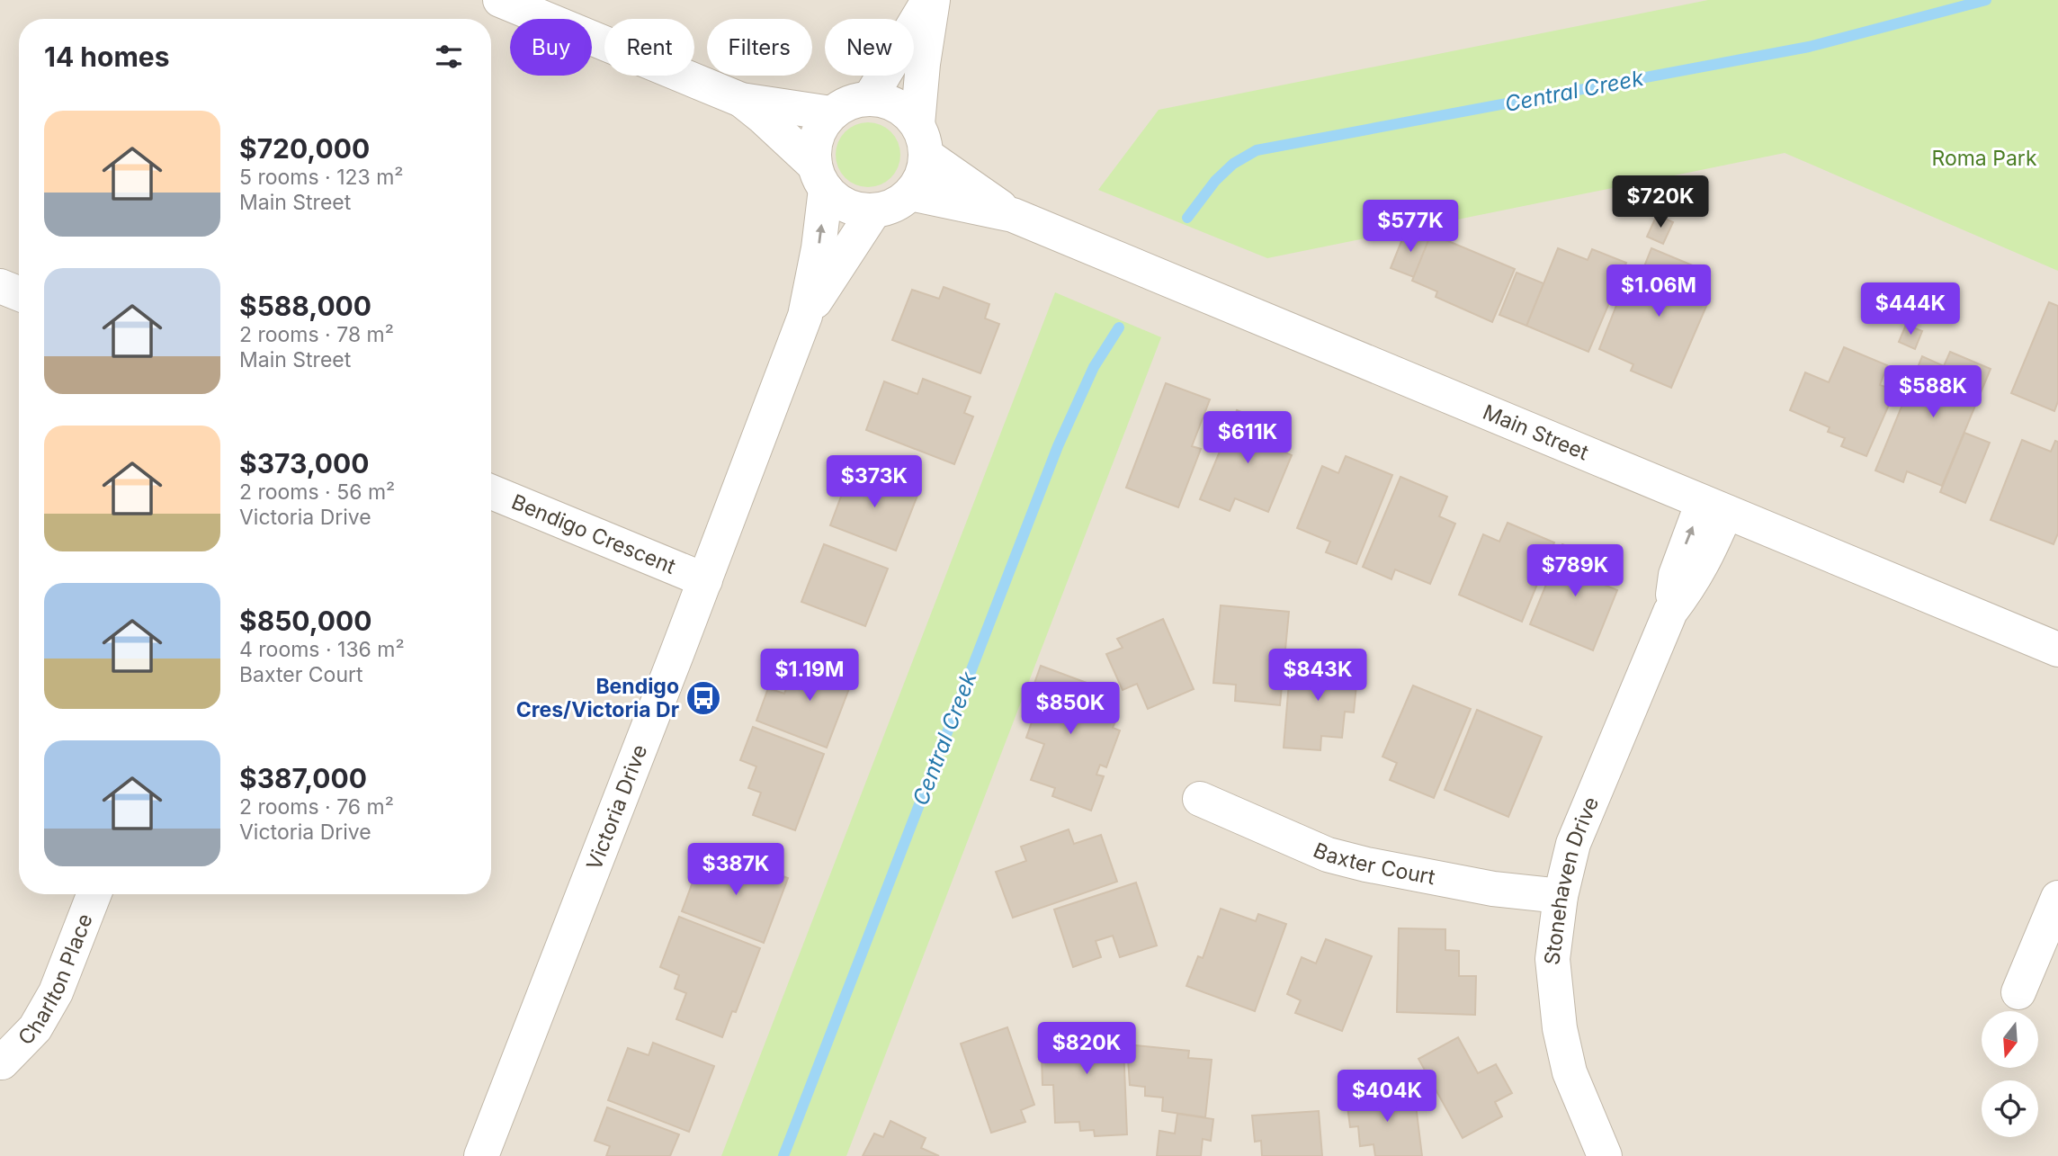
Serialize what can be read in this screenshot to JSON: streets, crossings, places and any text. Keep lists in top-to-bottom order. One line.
{"streets":{"street":["Main Street","Bendigo Crescent","Victoria Drive","Baxter Court","Stonehaven Drive","Charlton Place"]},"crossings":[["Main Street","Victoria Drive"],["Main Street","Stonehaven Drive"],["Bendigo Crescent","Victoria Drive"],["Baxter Court","Stonehaven Drive"]],"water":["Central Creek"],"parks":["Roma Park"],"places":{"bus stop":["Bendigo Cres/Victoria Dr"]},"north":"bottom","page":{"chip":["Buy","Rent","Filters","New"],"heading":"14 homes","list":[{"name":"$720,000","note":"5 rooms · 123 m² · Main Street"},{"name":"$588,000","note":"2 rooms · 78 m² · Main Street"},{"name":"$373,000","note":"2 rooms · 56 m² · Victoria Drive"},{"name":"$850,000","note":"4 rooms · 136 m² · Baxter Court"},{"name":"$387,000","note":"2 rooms · 76 m² · Victoria Drive"}],"price":["$720K","$577K","$1.06M","$444K","$588K","$611K","$373K","$789K","$1.19M","$843K","$850K","$387K","$820K","$404K"]}}
